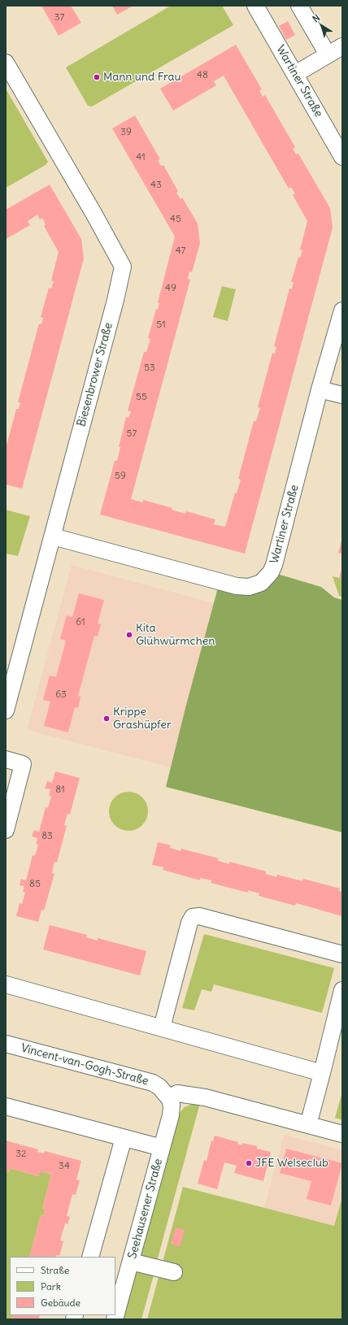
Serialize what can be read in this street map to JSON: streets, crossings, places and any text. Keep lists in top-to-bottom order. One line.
{"streets":{"street":["Wartiner Straße","Biesenbrower Straße","Vincent-van-Gogh-Straße","Seehausener Straße"]},"crossings":[["Wartiner Straße","Biesenbrower Straße"],["Vincent-van-Gogh-Straße","Seehausener Straße"]],"places":["Mann und Frau","Kita Glühwürmchen","Krippe Grashüpfer","JFE Welseclub"],"house_numbers":["37","48","39","41","43","45","47","49","51","53","55","57","59","61","63","81","83","85","32","34"],"legend":["Straße","Park","Gebäude"],"north":"top left"}
